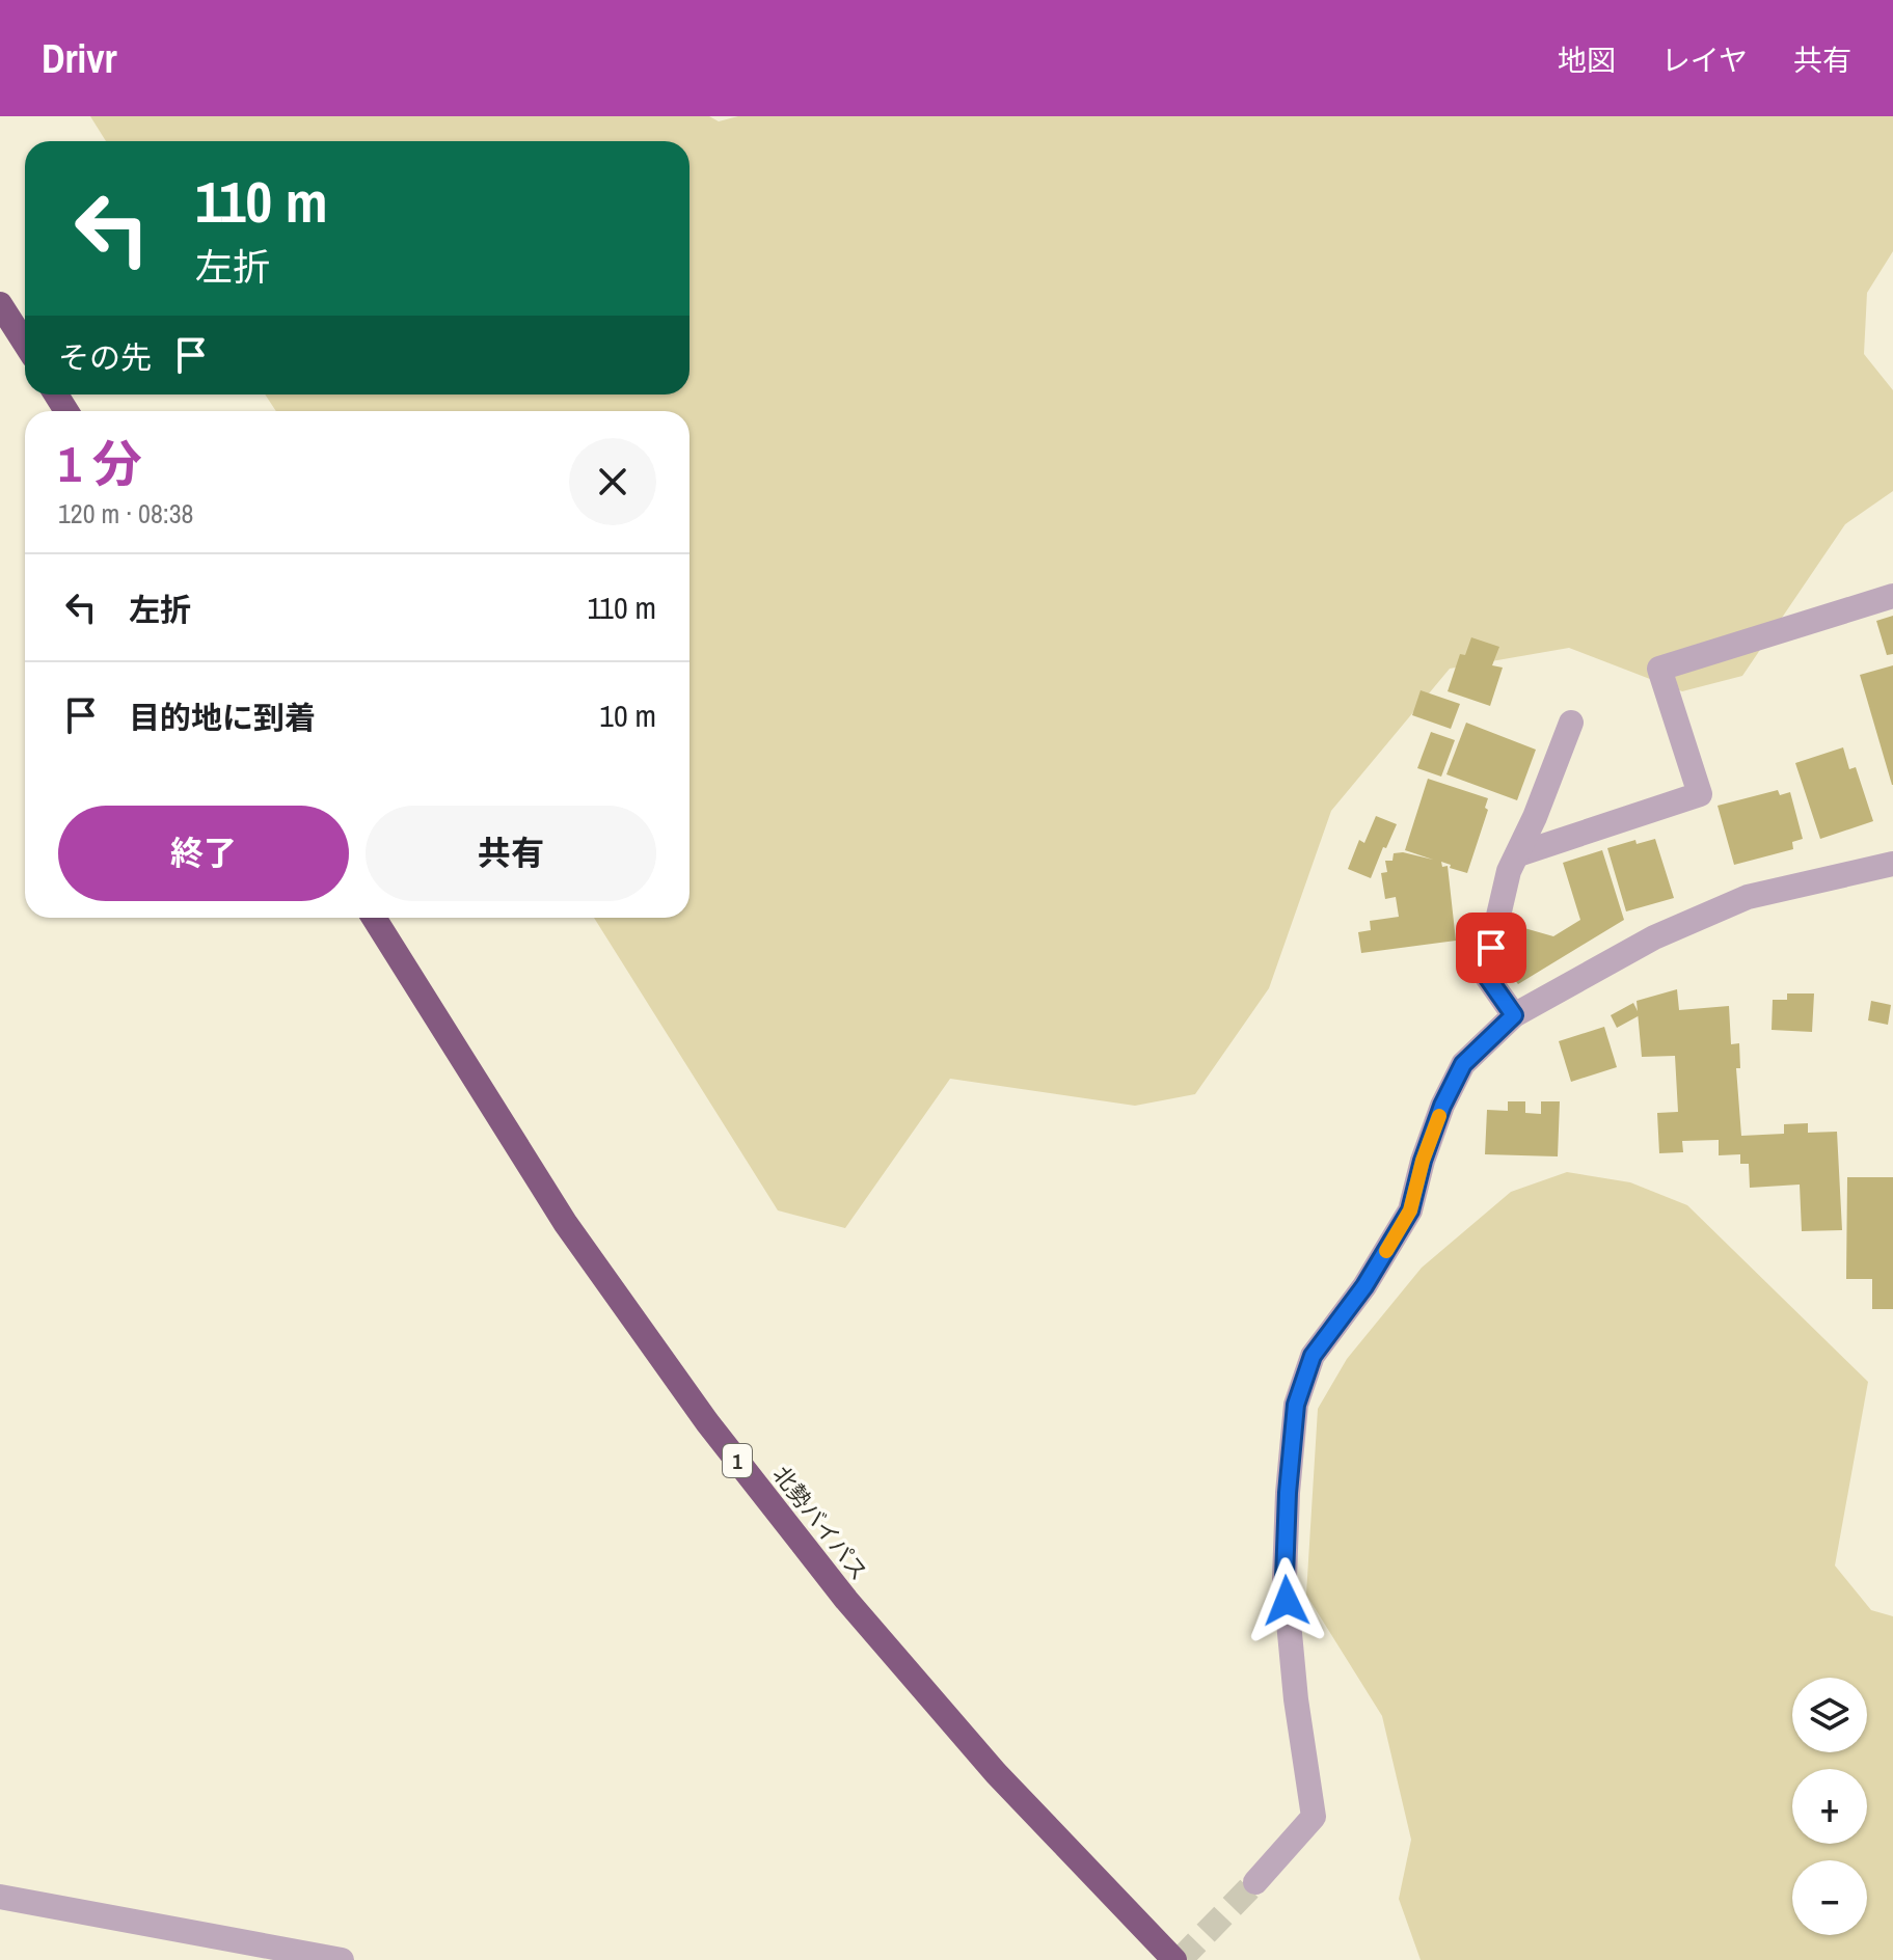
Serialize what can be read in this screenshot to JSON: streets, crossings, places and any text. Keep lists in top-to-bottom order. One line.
{"streets":{"highway":["1","北勢バイパス"]},"page":{"header":"Drivr","nav":["地図","レイヤ","共有"],"turn":["110 m","左折"],"then":"その先","heading":["1 分","120 m · 08:38"],"list":[{"name":"左折","value":"110 m"},{"name":"目的地に到着","value":"10 m"}],"buttons":["終了","共有"],"map_buttons":["+","−"]}}
